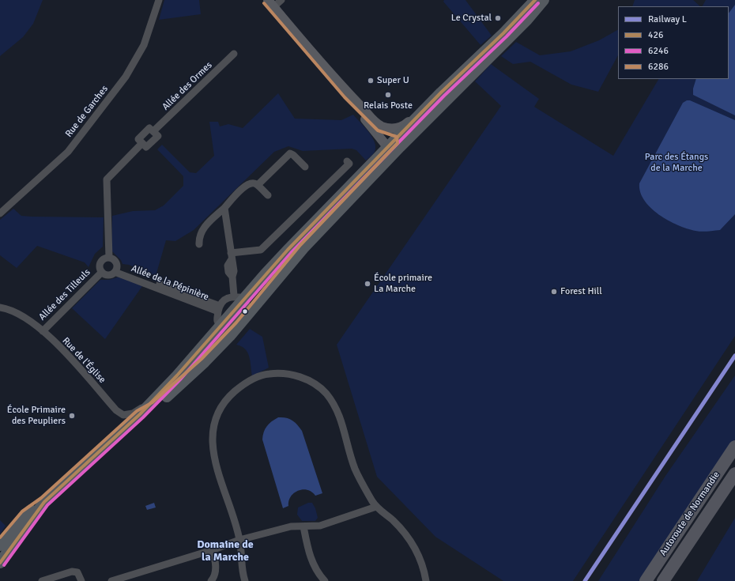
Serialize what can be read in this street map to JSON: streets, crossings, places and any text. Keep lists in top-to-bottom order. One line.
{"streets":{"highway":["Autoroute de Normandie"],"street":["Allée des Ormes","Rue de Garches","Allée de la Pépinière","Allée des Tilleuls","Rue de l'Église"]},"crossings":[["Allée des Ormes","Allée de la Pépinière"],["Allée des Ormes","Allée des Tilleuls"],["Allée de la Pépinière","Allée des Tilleuls"],["Allée des Tilleuls","Rue de l'Église"]],"districts":["Domaine de la Marche"],"parks":["Parc des Étangs de la Marche"],"places":["Le Crystal","Super U","Relais Poste","École primaire La Marche","Forest Hill","École Primaire des Peupliers"],"lines":["transit line 426","transit line 6246","transit line 6286","rail line L"],"legend":["Railway L","426","6246","6286"]}
